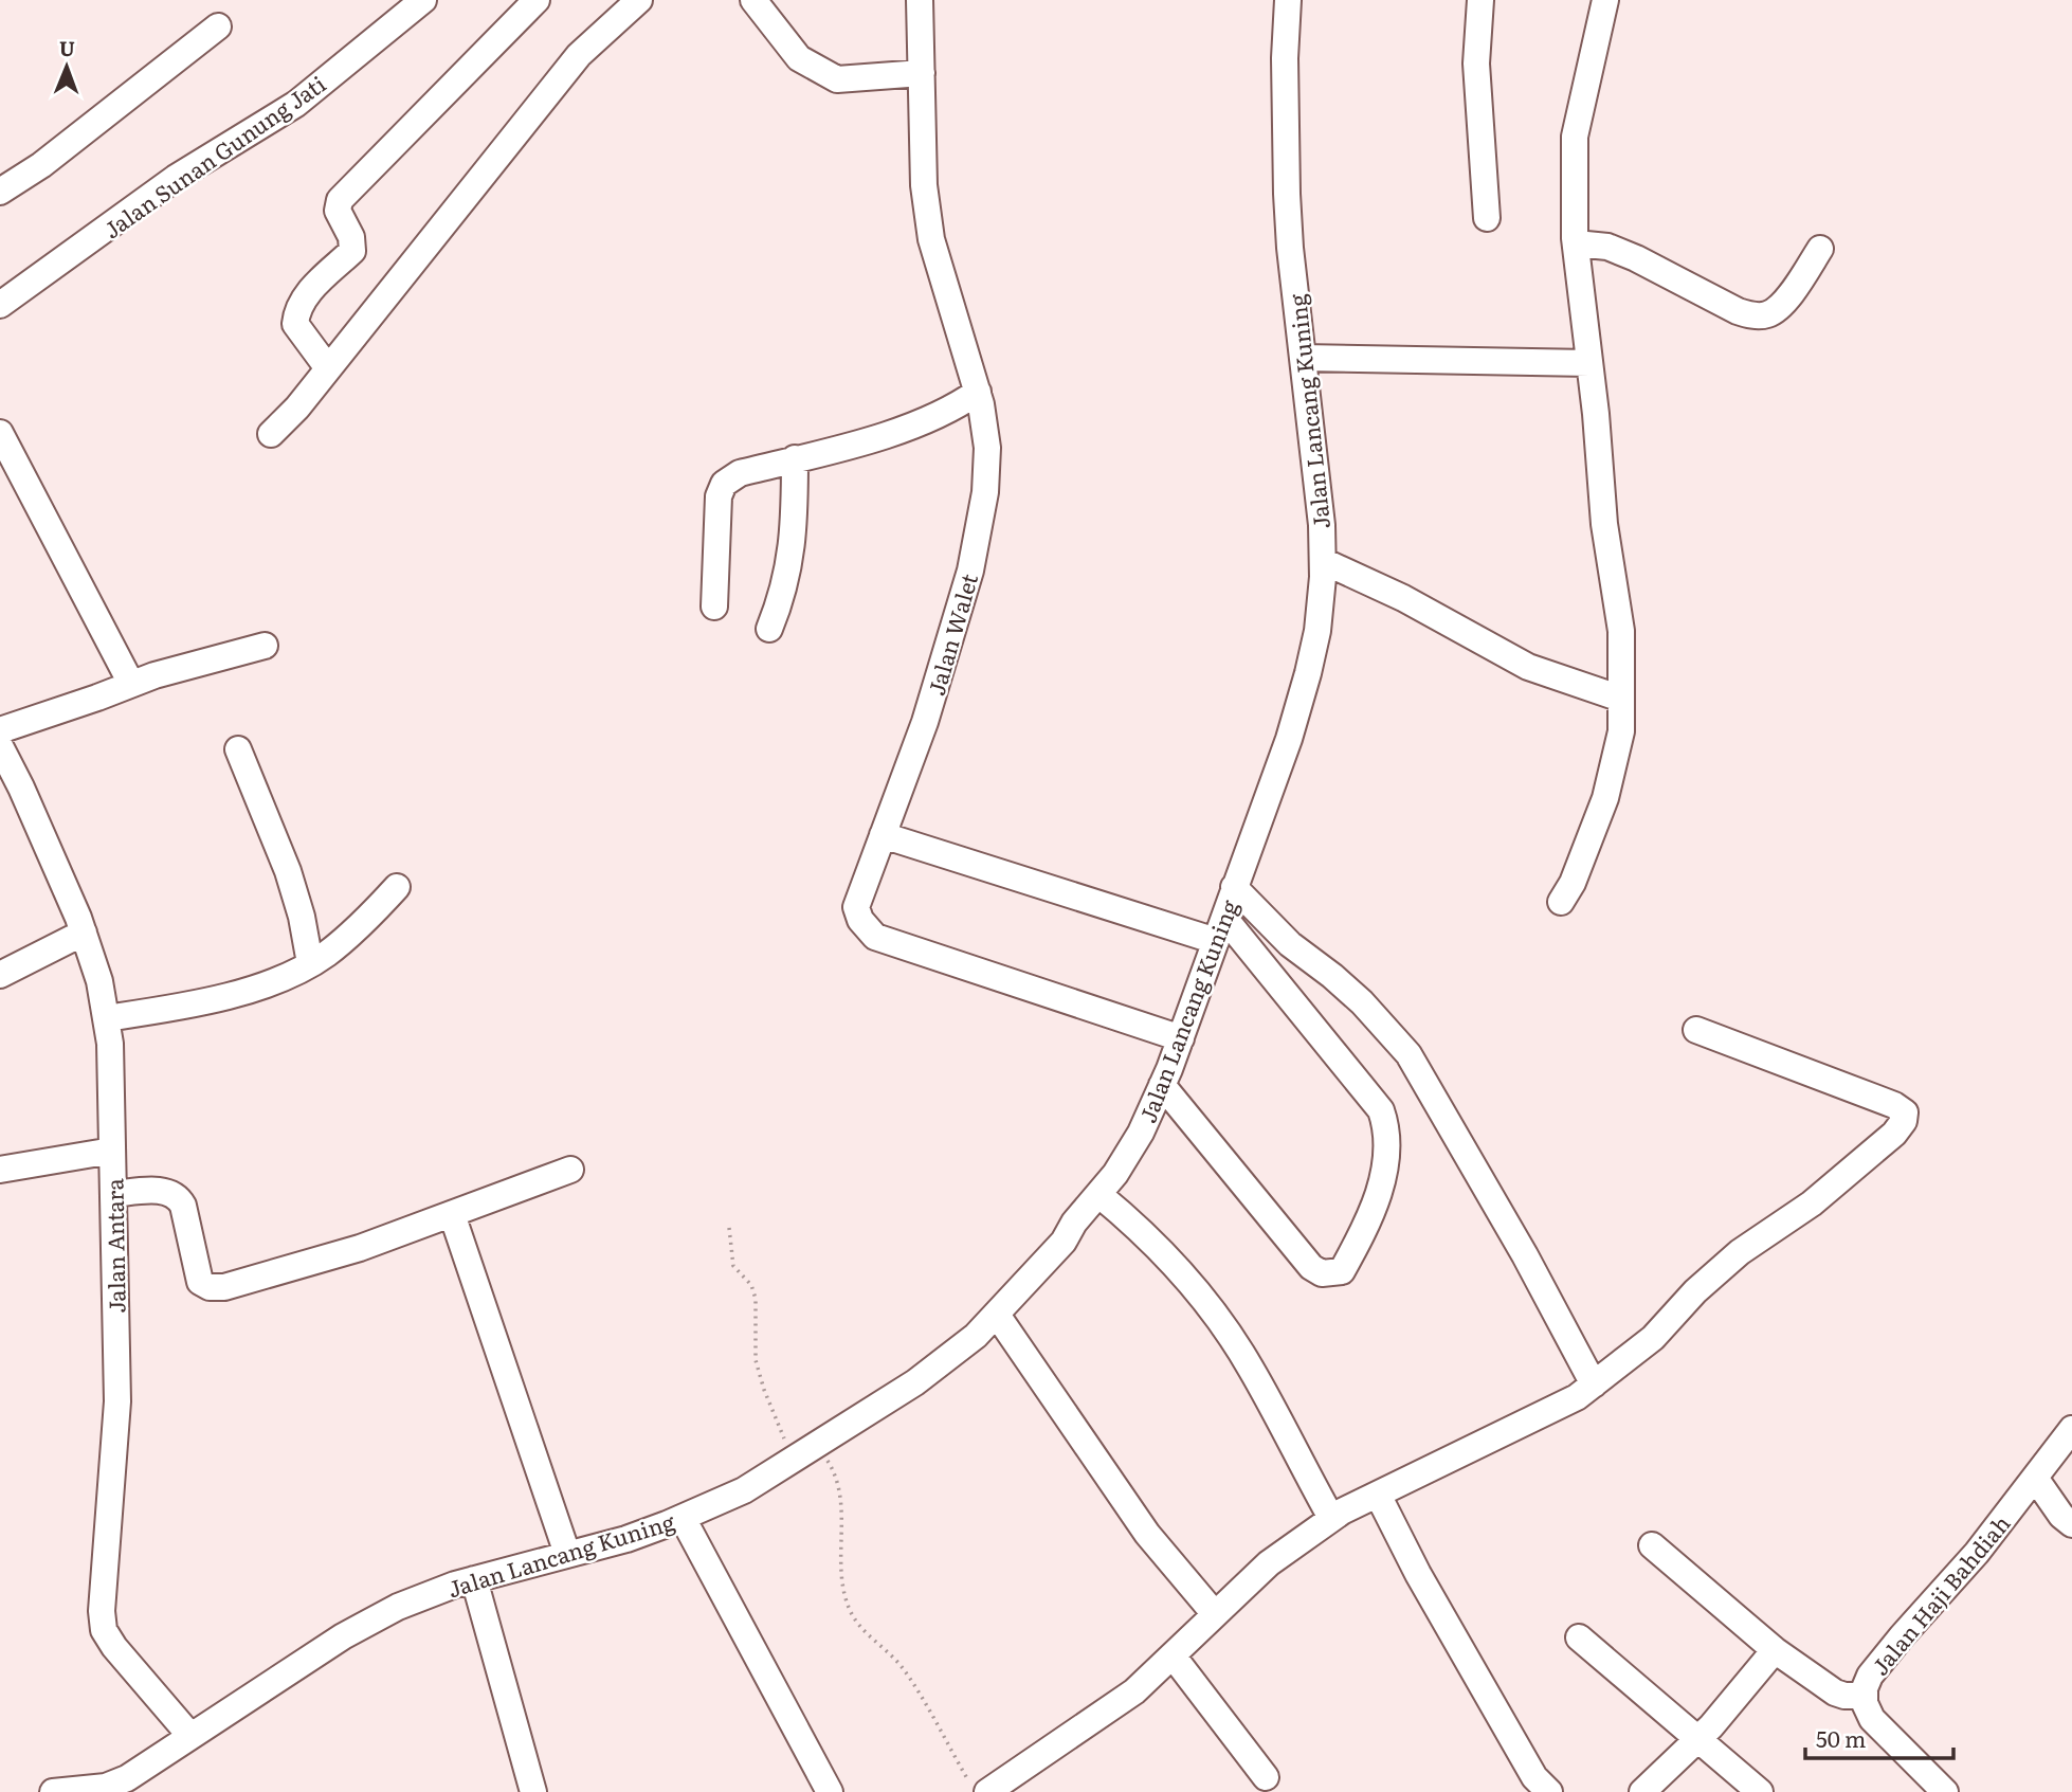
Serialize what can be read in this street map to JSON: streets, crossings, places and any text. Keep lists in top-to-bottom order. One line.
{"streets":{"street":["Jalan Sunan Gunung Jati","Jalan Lancang Kuning","Jalan Walet","Jalan Antara","Jalan Haji Bahdiah"]},"crossings":[["Jalan Lancang Kuning","Jalan Walet"],["Jalan Lancang Kuning","Jalan Antara"]],"scale_bar":"50 m","north":"top"}
